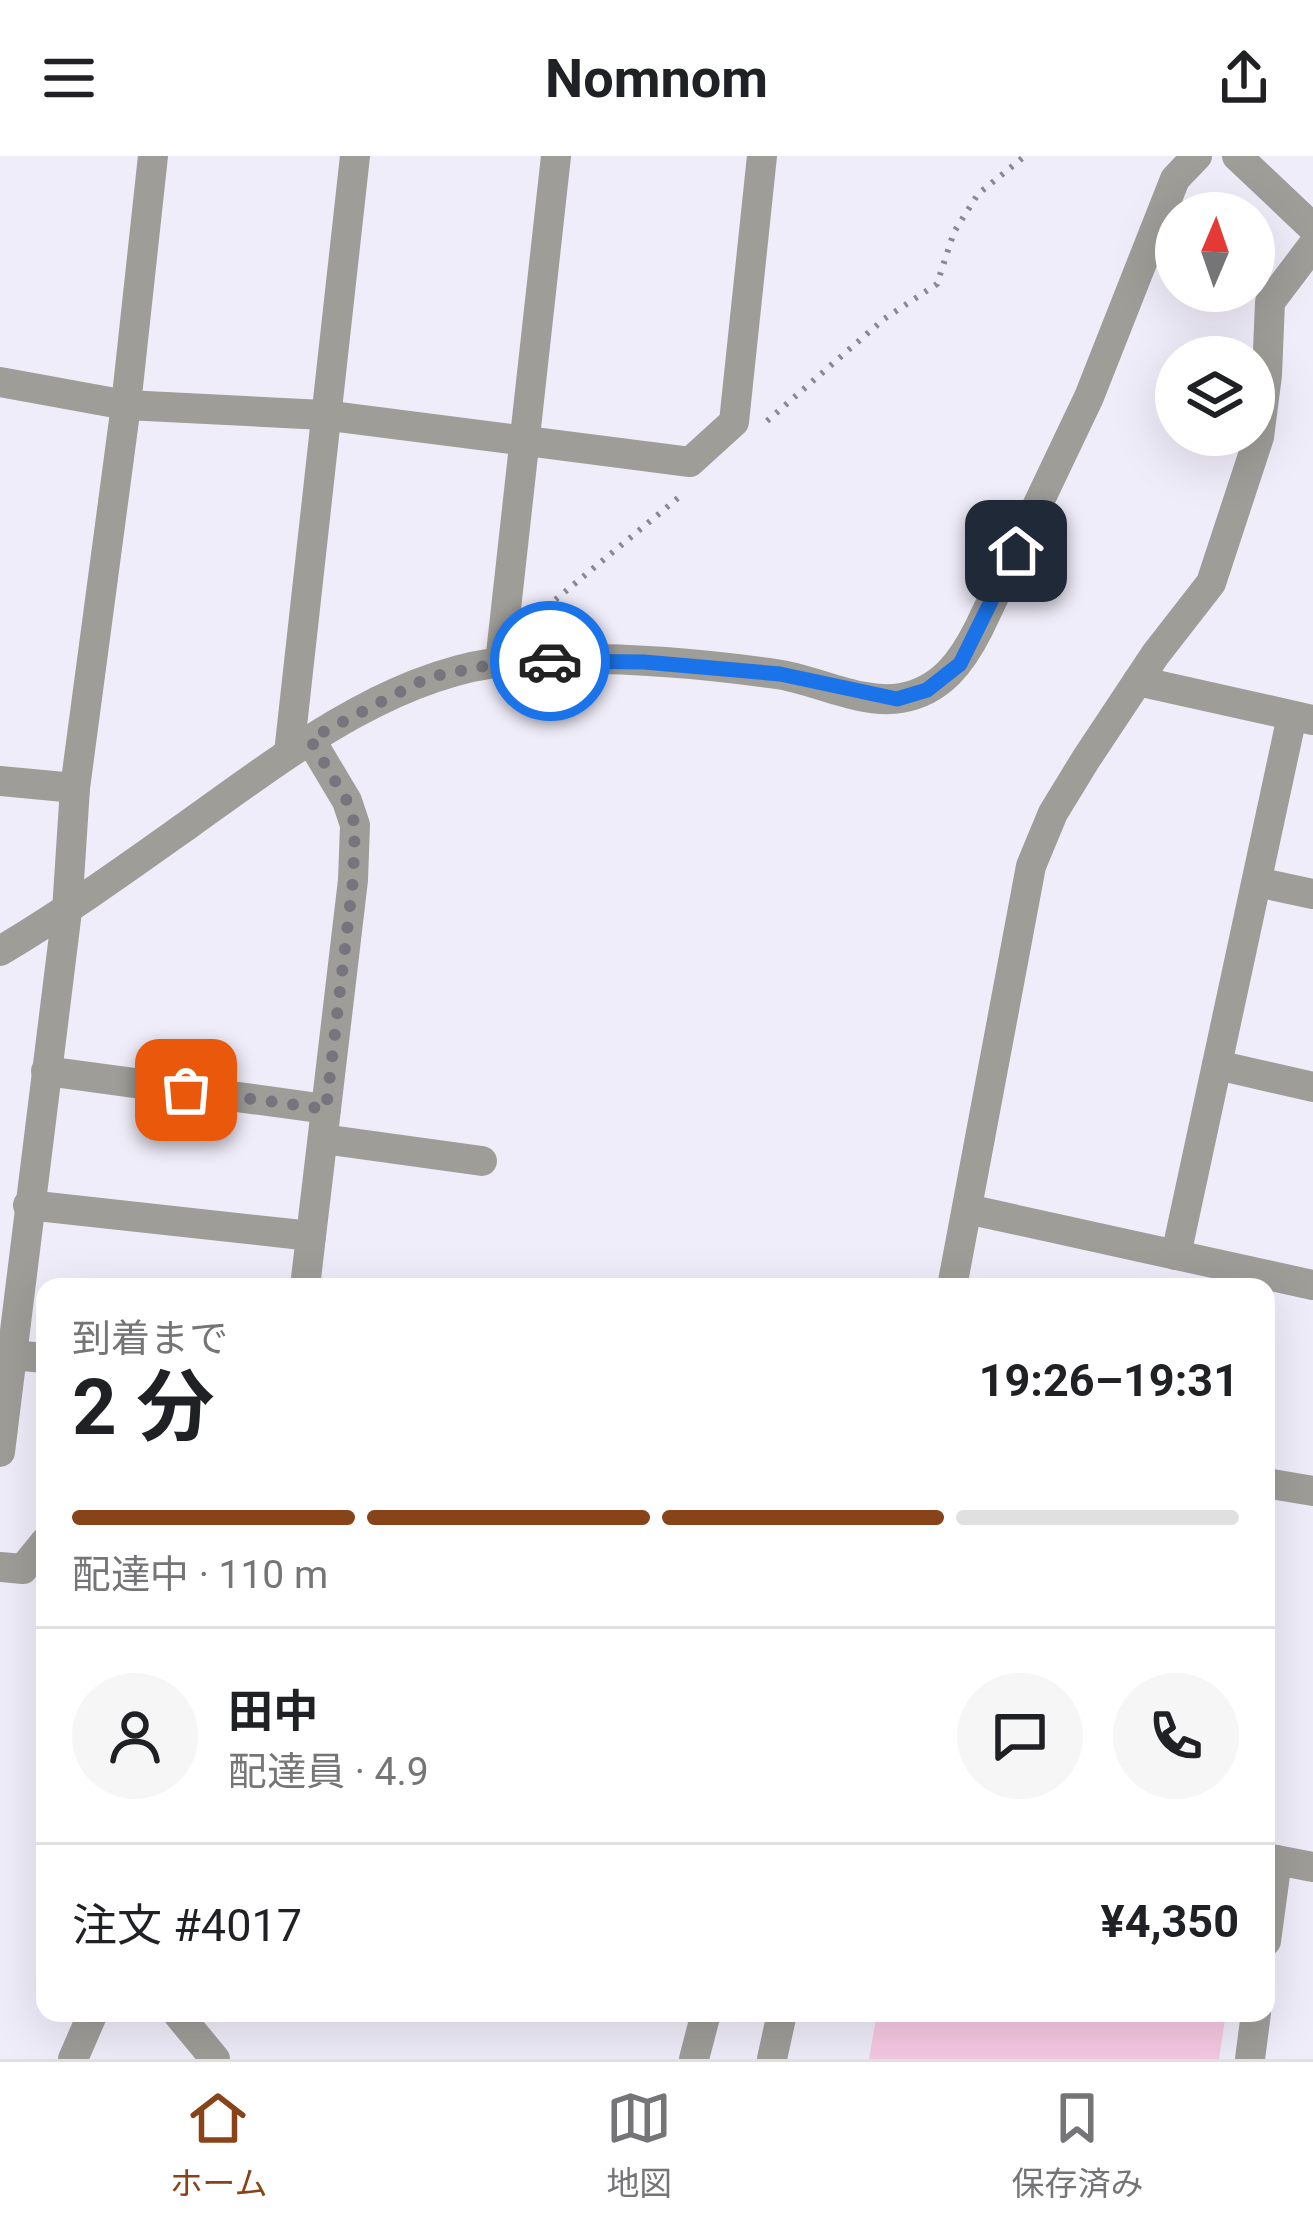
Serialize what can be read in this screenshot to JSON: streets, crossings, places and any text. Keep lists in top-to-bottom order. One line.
{"north":"top","page":{"header":"Nomnom","heading":["2 分","到着まで","19:26–19:31"],"panel":["田中","配達員 · 4.9","注文 #4017","¥4,350"],"bar":"配達中 · 110 m","tabs":["ホーム","地図","保存済み"]}}
